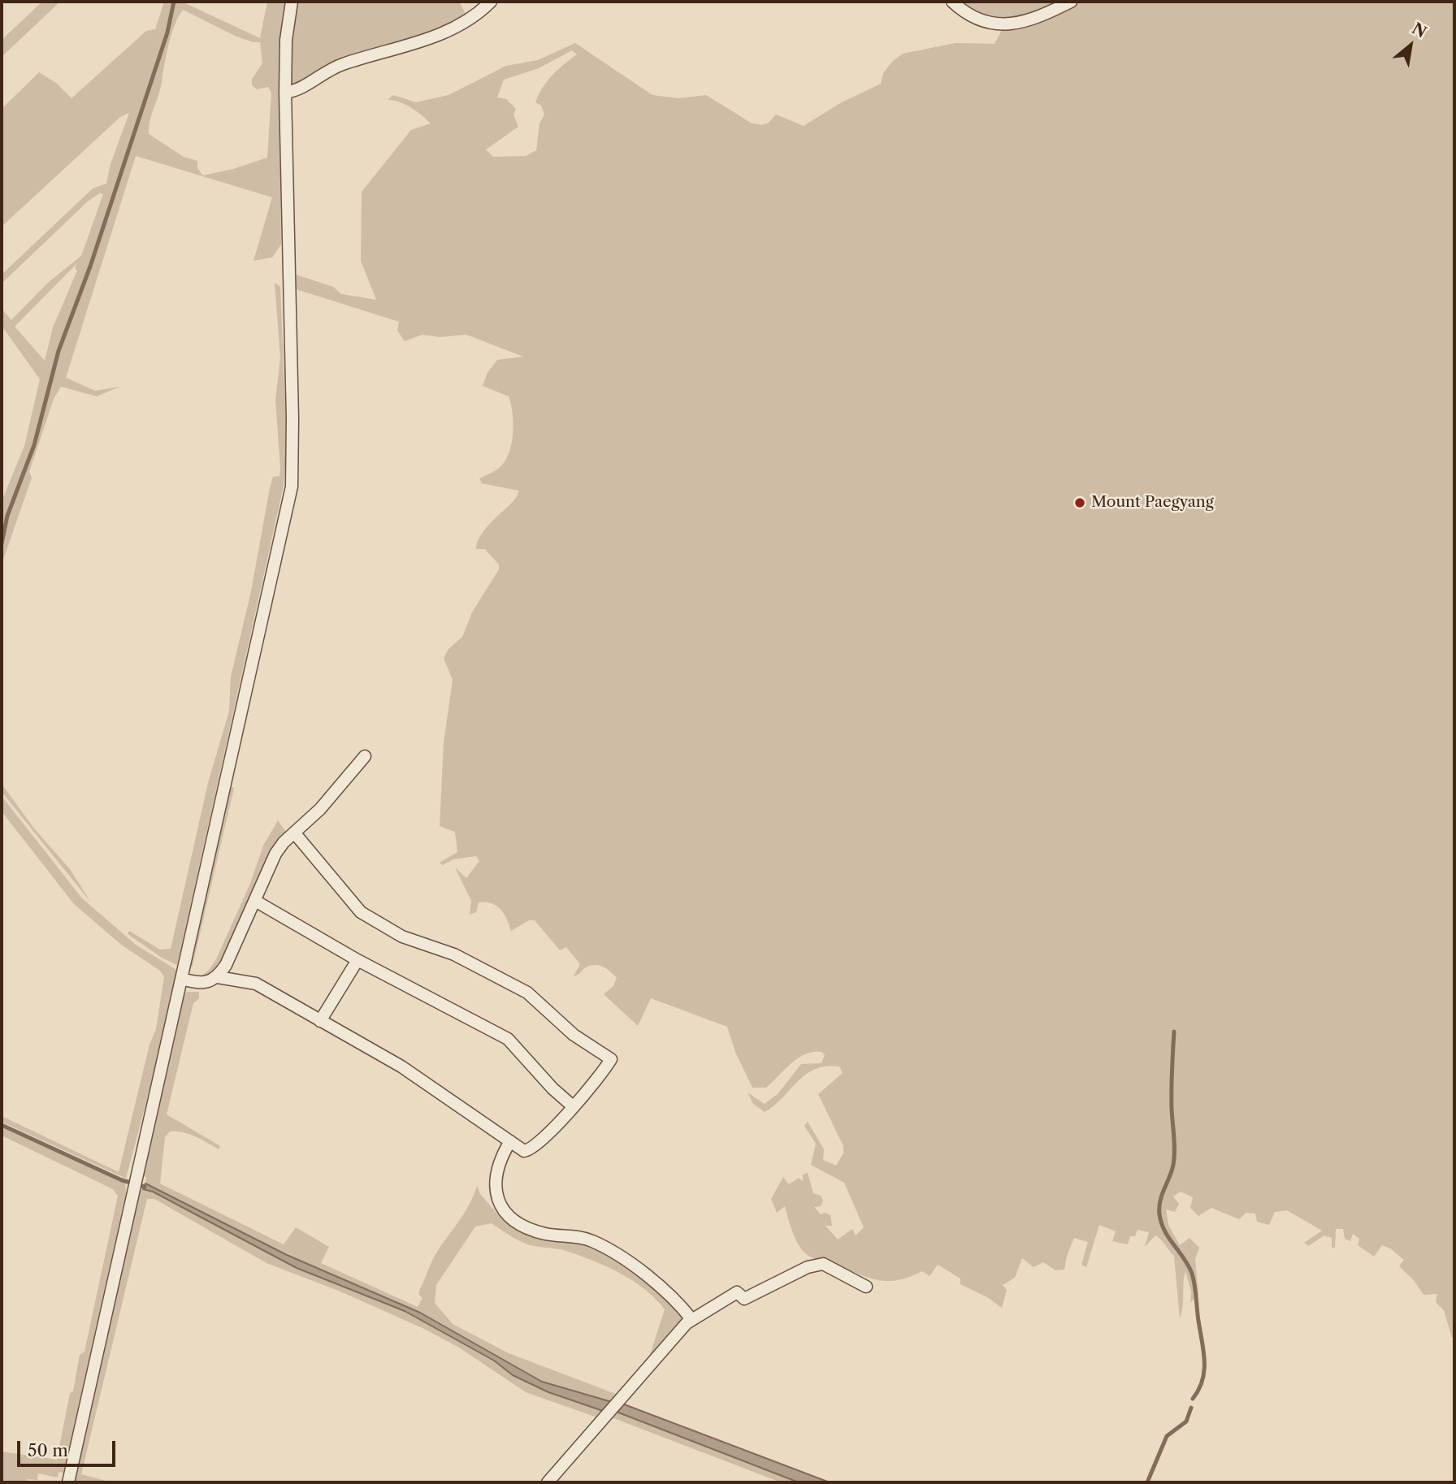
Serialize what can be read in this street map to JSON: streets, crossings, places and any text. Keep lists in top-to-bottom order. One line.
{"places":["Mount Paegyang"],"scale_bar":"50 m","north":"top right"}
